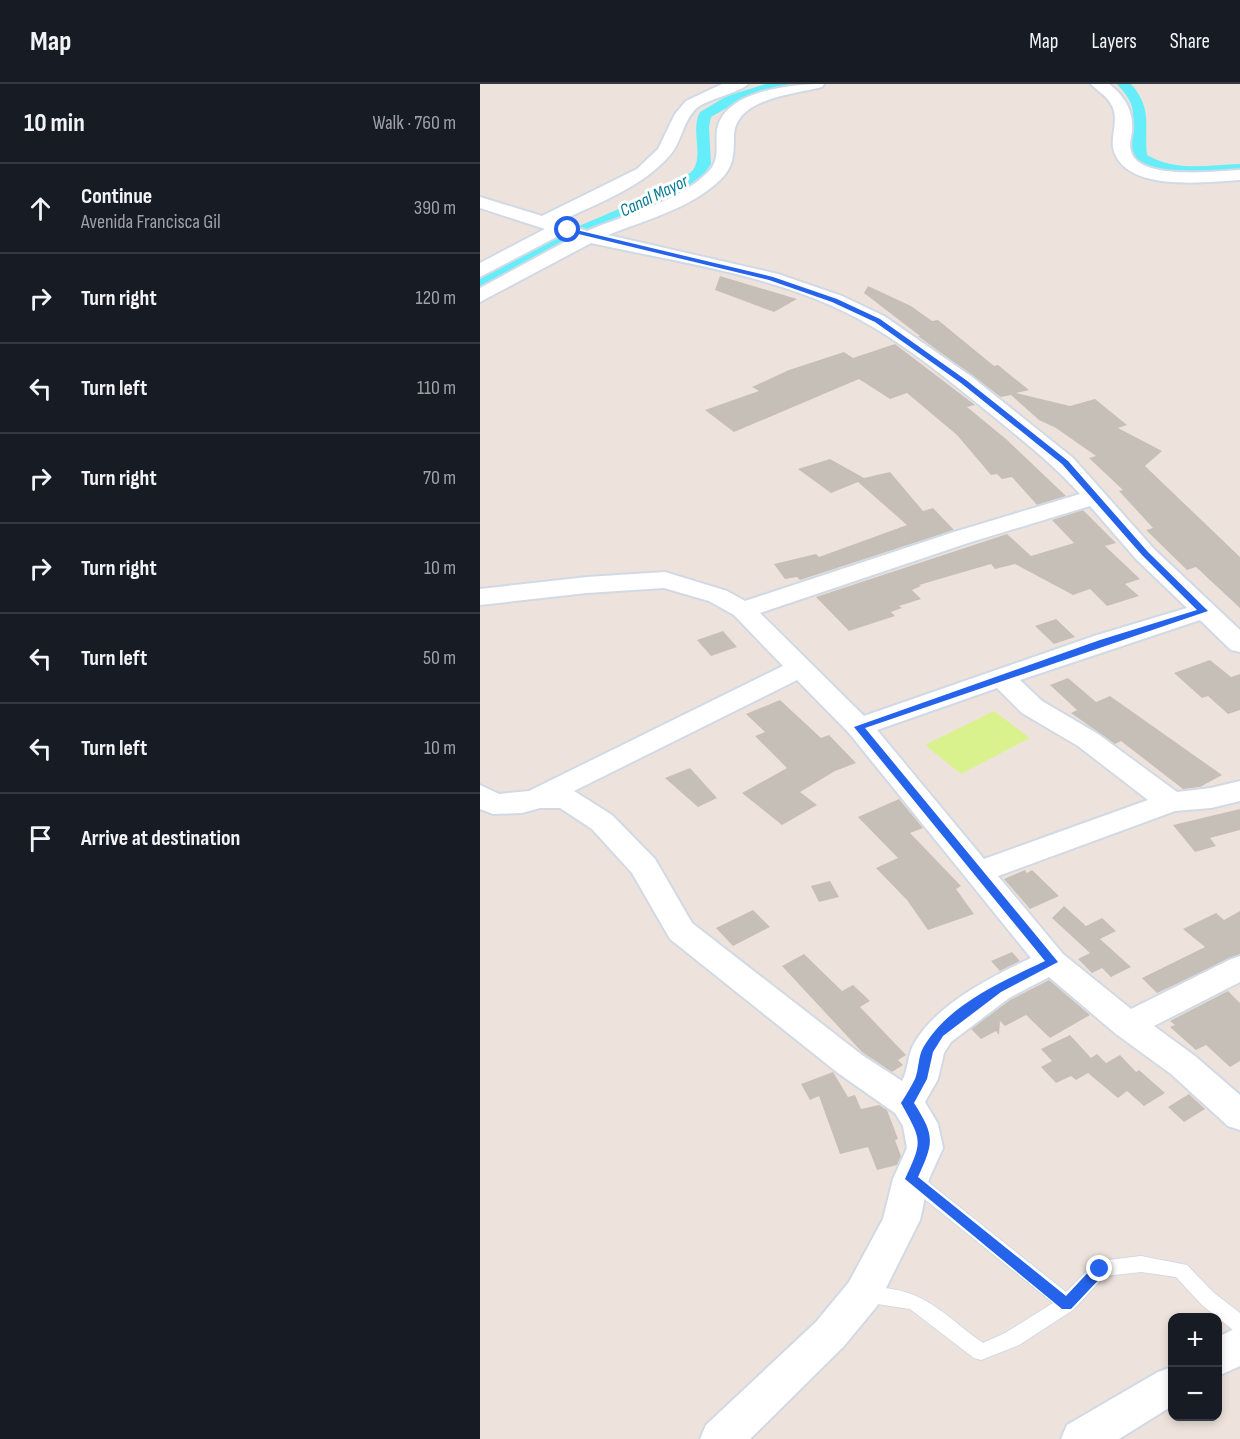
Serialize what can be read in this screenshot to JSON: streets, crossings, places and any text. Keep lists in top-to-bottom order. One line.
{"water":["Canal Mayor"],"page":{"header":"Map","nav":["Map","Layers","Share"],"heading":["10 min","Walk · 760 m"],"list":[["Continue","Avenida Francisca Gil","390 m"],["Turn right","120 m"],["Turn left","110 m"],["Turn right","70 m"],["Turn right","10 m"],["Turn left","50 m"],["Turn left","10 m"],"Arrive at destination"],"map_buttons":["+","−"]}}
